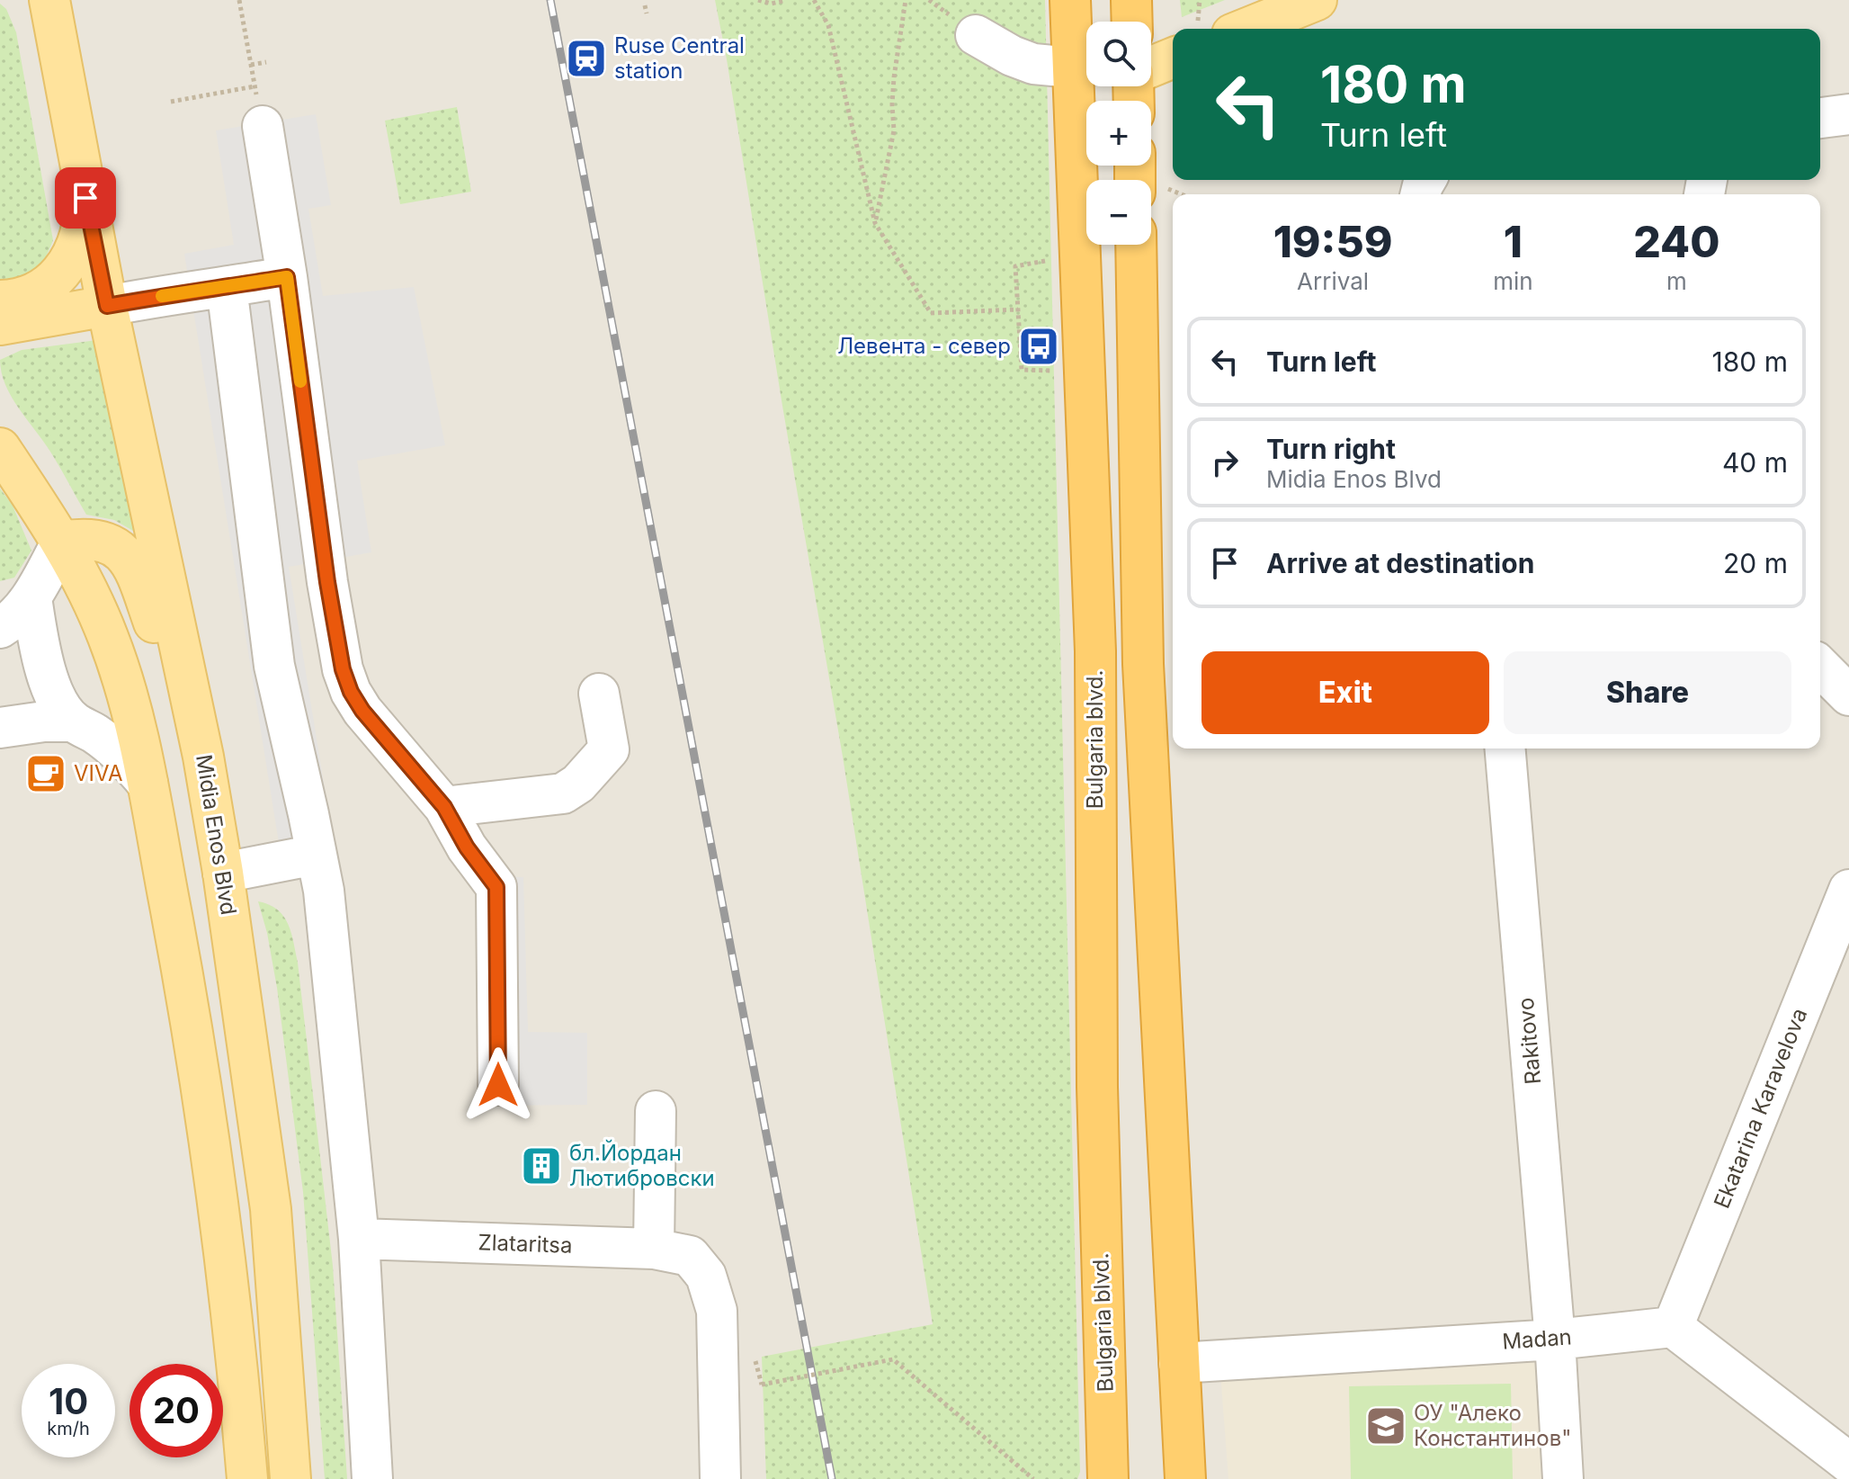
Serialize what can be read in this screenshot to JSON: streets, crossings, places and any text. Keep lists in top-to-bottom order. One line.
{"streets":{"highway":["Bulgaria blvd."],"main road":["Midia Enos Blvd"],"street":["Rakitovo","Ekatarina Karavelova","Zlataritsa","Madan"]},"crossings":[["Rakitovo","Madan"],["Ekatarina Karavelova","Madan"]],"places":{"station":["Ruse Central station"],"bus stop":["Левента - север"],"cafe":["VIVA"],"building":["бл.Йордан Лютибровски"],"school or university":["ОУ \"Алеко Константинов\""]},"page":{"map_buttons":["+","−"],"turn":["180 m","Turn left"],"eta":["19:59","Arrival","1","min","240","m"],"list":[{"name":"Turn left","value":"180 m"},{"name":"Turn right","note":"Midia Enos Blvd","value":"40 m"},{"name":"Arrive at destination","value":"20 m"}],"buttons":["Exit","Share"],"speed":"10 km/h","limit":"20"}}
